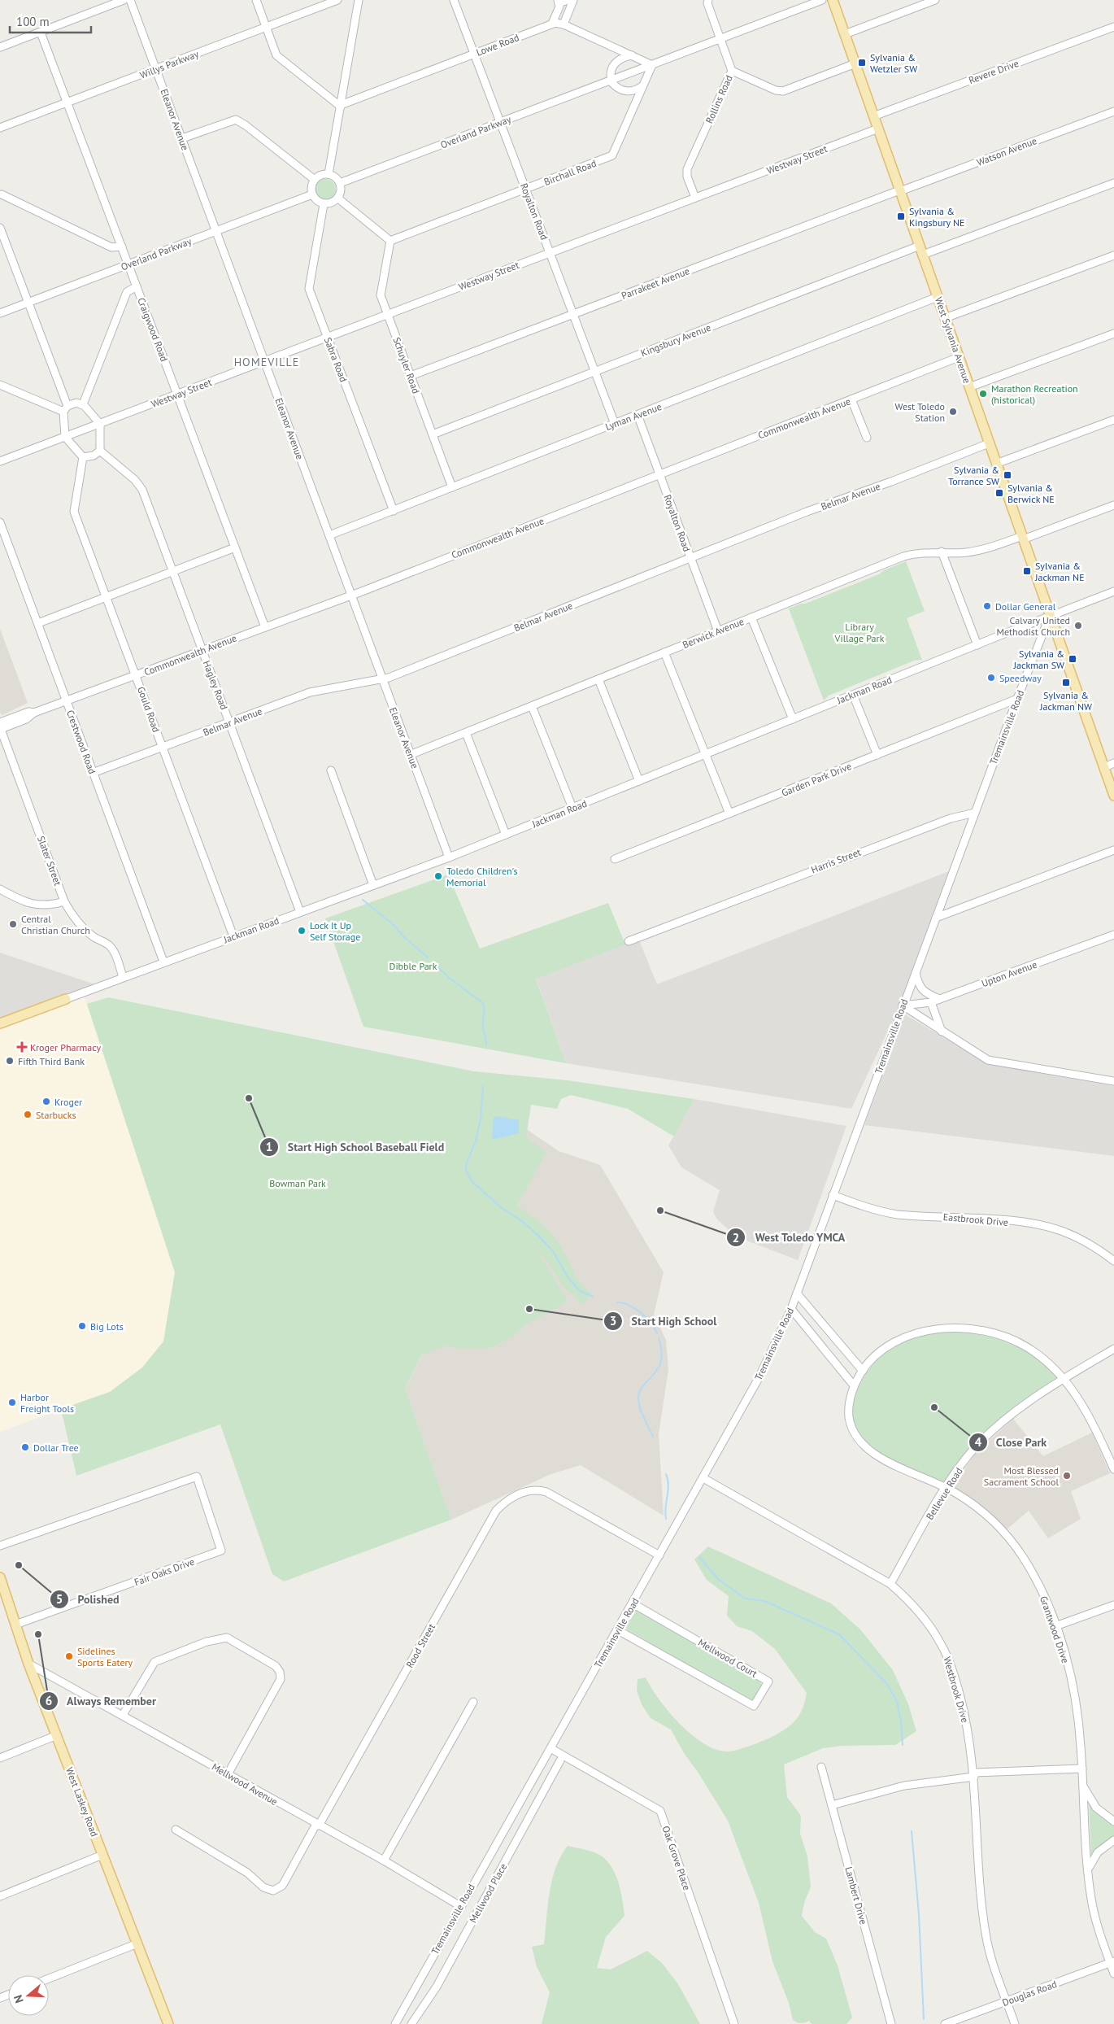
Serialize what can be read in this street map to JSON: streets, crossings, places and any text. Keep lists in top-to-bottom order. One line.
{"streets":{"main road":["West Sylvania Avenue","Jackman Road","West Laskey Road"],"street":["Lowe Road","Willys Parkway","Revere Drive","Rollins Road","Eleanor Avenue","Overland Parkway","Watson Avenue","Westway Street","Birchall Road","Royalton Road","Parrakeet Avenue","Craigwood Road","Kingsbury Avenue","Sabra Road","Schuyler Road","Lyman Avenue","Commonwealth Avenue","Belmar Avenue","Berwick Avenue","Hagley Road","Gould Road","Tremainsville Road","Crestwood Road","Garden Park Drive","Slater Street","Harris Street","Upton Avenue","Eastbrook Drive","Bellevue Road","Fair Oaks Drive","Grantwood Drive","Rood Street","Mellwood Court","Westbrook Drive","Mellwood Avenue","Oak Grove Place","Mellwood Place","Lambert Drive","Douglas Road"]},"crossings":[["Lowe Road","Overland Parkway"],["Lowe Road","Birchall Road"],["Lowe Road","Royalton Road"],["Willys Parkway","Eleanor Avenue"],["Willys Parkway","Craigwood Road"],["Revere Drive","West Sylvania Avenue"],["Rollins Road","Overland Parkway"],["Rollins Road","Westway Street"],["Eleanor Avenue","Overland Parkway"],["Eleanor Avenue","Westway Street"],["Eleanor Avenue","Lyman Avenue"],["Eleanor Avenue","Commonwealth Avenue"],["Eleanor Avenue","Belmar Avenue"],["Eleanor Avenue","Berwick Avenue"],["Eleanor Avenue","Jackman Road"],["Overland Parkway","Birchall Road"],["Overland Parkway","Royalton Road"],["Overland Parkway","Craigwood Road"],["Overland Parkway","Sabra Road"],["Watson Avenue","Parrakeet Avenue"],["Watson Avenue","West Sylvania Avenue"],["Westway Street","Royalton Road"],["Westway Street","Craigwood Road"],["Westway Street","West Sylvania Avenue"],["Westway Street","Sabra Road"],["Westway Street","Schuyler Road"],["Birchall Road","Royalton Road"],["Birchall Road","Schuyler Road"],["Royalton Road","Parrakeet Avenue"],["Royalton Road","Kingsbury Avenue"],["Royalton Road","Lyman Avenue"],["Royalton Road","Commonwealth Avenue"],["Royalton Road","Belmar Avenue"],["Royalton Road","Berwick Avenue"],["Parrakeet Avenue","West Sylvania Avenue"],["Parrakeet Avenue","Schuyler Road"],["Craigwood Road","Commonwealth Avenue"],["Kingsbury Avenue","West Sylvania Avenue"],["Kingsbury Avenue","Schuyler Road"],["West Sylvania Avenue","Lyman Avenue"],["West Sylvania Avenue","Commonwealth Avenue"],["West Sylvania Avenue","Belmar Avenue"],["West Sylvania Avenue","Berwick Avenue"],["West Sylvania Avenue","Jackman Road"],["West Sylvania Avenue","Tremainsville Road"],["Sabra Road","Lyman Avenue"],["Schuyler Road","Lyman Avenue"],["Commonwealth Avenue","Hagley Road"],["Commonwealth Avenue","Gould Road"],["Commonwealth Avenue","Crestwood Road"],["Commonwealth Avenue","Slater Street"],["Belmar Avenue","Hagley Road"],["Belmar Avenue","Gould Road"],["Belmar Avenue","Crestwood Road"],["Hagley Road","Jackman Road"],["Jackman Road","Gould Road"],["Jackman Road","Tremainsville Road"],["Jackman Road","Crestwood Road"],["Jackman Road","Slater Street"],["Tremainsville Road","Garden Park Drive"],["Tremainsville Road","Harris Street"],["Tremainsville Road","Upton Avenue"],["Tremainsville Road","Eastbrook Drive"],["Tremainsville Road","Rood Street"],["Tremainsville Road","Mellwood Court"],["Tremainsville Road","Westbrook Drive"],["Tremainsville Road","Mellwood Avenue"],["Tremainsville Road","Oak Grove Place"],["Bellevue Road","Grantwood Drive"],["Bellevue Road","Westbrook Drive"],["Fair Oaks Drive","West Laskey Road"],["Grantwood Drive","Douglas Road"],["Rood Street","Mellwood Avenue"],["Westbrook Drive","Douglas Road"],["Mellwood Avenue","West Laskey Road"]],"districts":["HOMEVILLE"],"parks":["Library Village Park","Dibble Park","Bowman Park"],"places":{"transit":["Sylvania & Wetzler SW","Sylvania & Kingsbury NE","Sylvania & Torrance SW","Sylvania & Berwick NE","Sylvania & Jackman NE","Sylvania & Jackman SW","Sylvania & Jackman NW"],"other":["Marathon Recreation (historical)","West Toledo Station","Dollar General","Calvary United Methodist Church","Speedway","Toledo Children's Memorial","Central Christian Church","Lock It Up Self Storage","Fifth Third Bank","Start High School Baseball Field","Kroger","Starbucks","West Toledo YMCA","Start High School","Big Lots","Harbor Freight Tools","Close Park","Dollar Tree","Most Blessed Sacrament School","Polished","Always Remember","Sidelines Sports Eatery"],"health":["Kroger Pharmacy"]},"scale_bar":"100 m","north":"left"}
